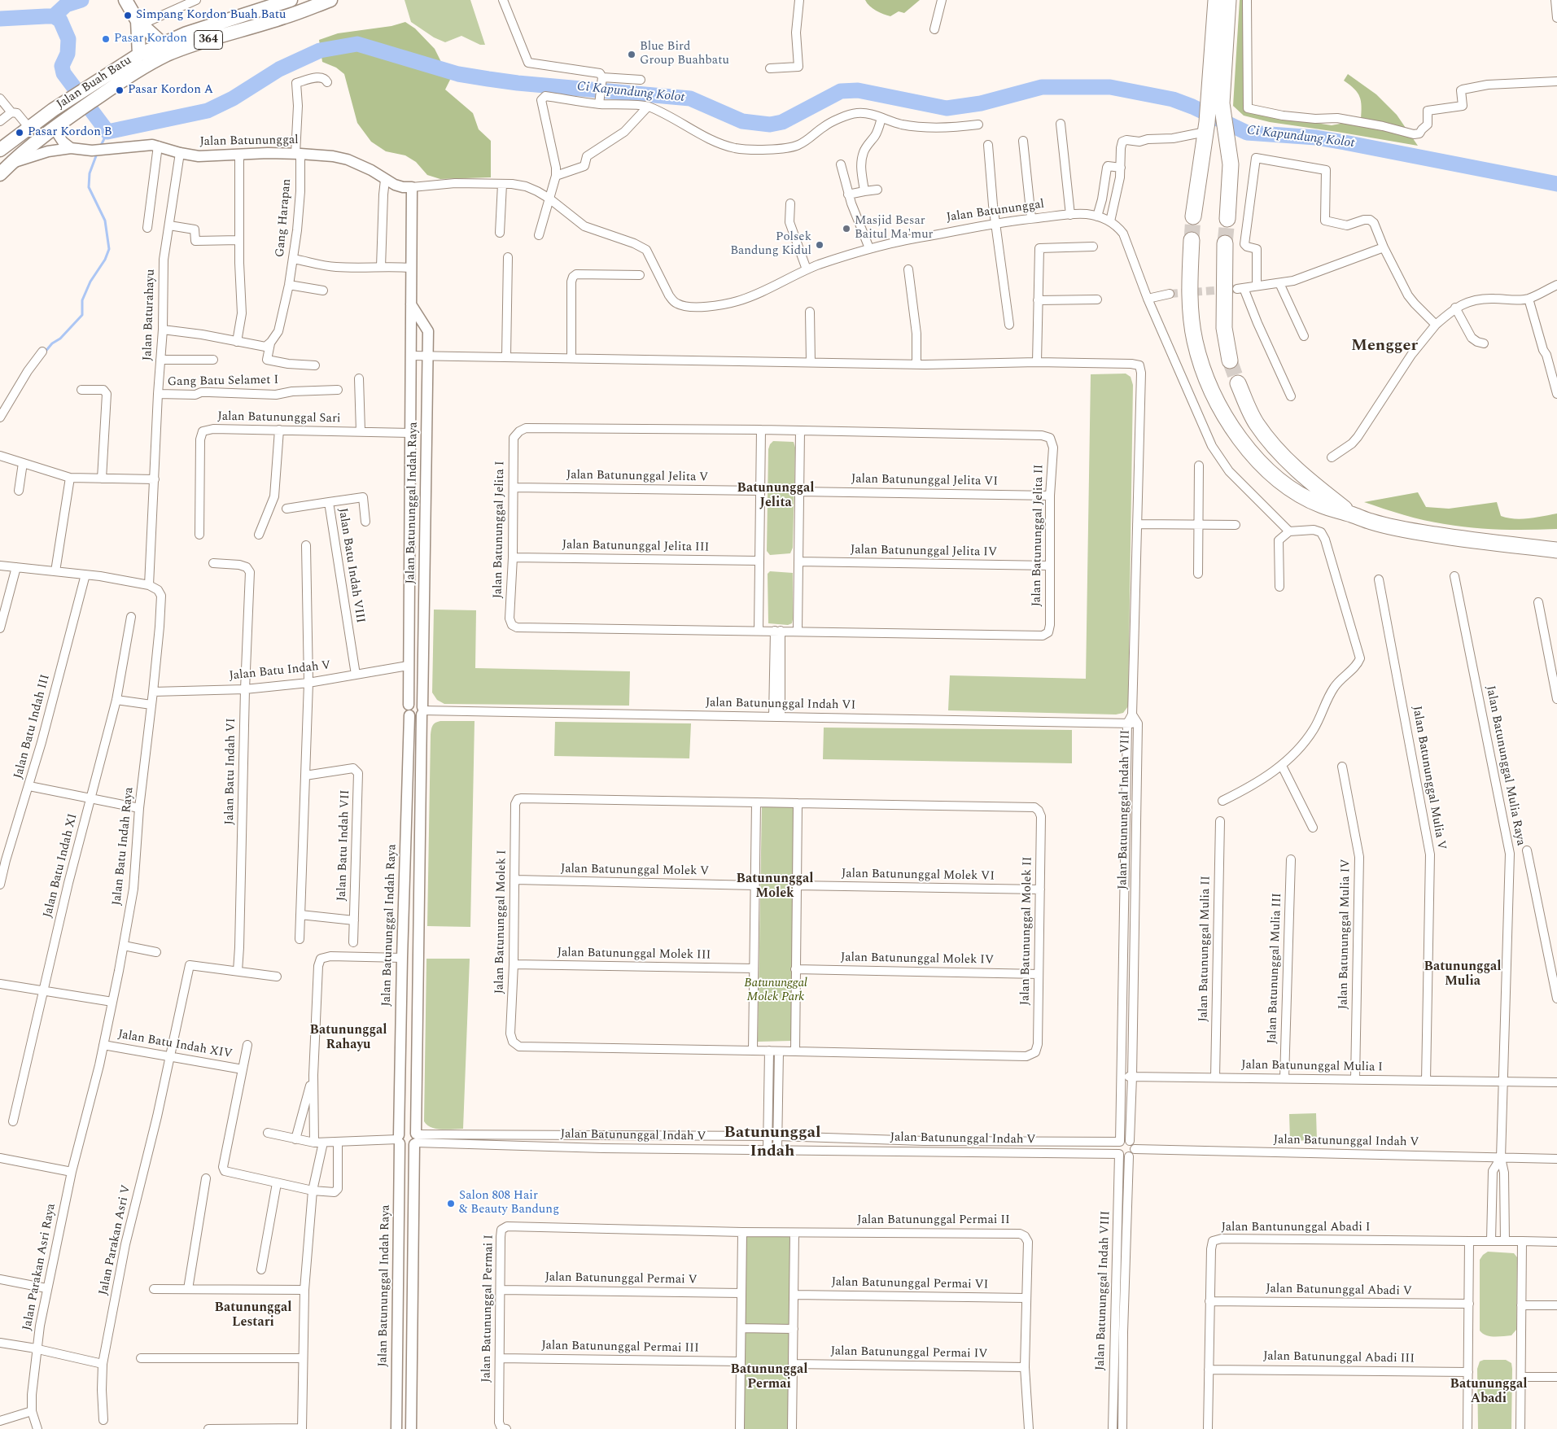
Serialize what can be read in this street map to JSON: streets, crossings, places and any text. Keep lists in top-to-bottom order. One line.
{"streets":{"main road":["364","Jalan Buah Batu"],"street":["Jalan Batununggal","Gang Harapan","Jalan Baturahayu","Gang Batu Selamet I","Jalan Batununggal Sari","Jalan Batununggal Jelita V","Jalan Batununggal Jelita VI","Jalan Batununggal Indah Raya","Jalan Batununggal Jelita I","Jalan Batununggal Jelita II","Jalan Batununggal Jelita III","Jalan Batununggal Jelita IV","Jalan Batu Indah VIII","Jalan Batu Indah V","Jalan Batununggal Indah VI","Jalan Batu Indah III","Jalan Batununggal Mulia Raya","Jalan Batu Indah VI","Jalan Batununggal Mulia V","Jalan Batununggal Indah VIII","Jalan Batu Indah VII","Jalan Batu Indah Raya","Jalan Batu Indah XI","Jalan Batununggal Molek V","Jalan Batununggal Molek VI","Jalan Batununggal Molek I","Jalan Batununggal Molek II","Jalan Batununggal Mulia IV","Jalan Batununggal Mulia II","Jalan Batununggal Molek III","Jalan Batununggal Molek IV","Jalan Batununggal Mulia III","Jalan Batu Indah XIV","Jalan Batununggal Mulia I","Jalan Batununggal Indah V","Jalan Batununggal Permai II","Jalan Bantununggal Abadi I","Jalan Parakan Asri V","Jalan Parakan Asri Raya","Jalan Batununggal Permai V","Jalan Batununggal Permai VI","Jalan Batununggal Abadi V","Jalan Batununggal Permai I","Jalan Batununggal Permai III","Jalan Batununggal Permai IV","Jalan Batununggal Abadi III"]},"crossings":[["Jalan Buah Batu","Jalan Batununggal"],["Jalan Batununggal","Gang Harapan"],["Jalan Batununggal","Jalan Baturahayu"],["Jalan Batununggal","Jalan Batununggal Indah Raya"],["Jalan Baturahayu","Gang Batu Selamet I"],["Jalan Baturahayu","Jalan Batu Indah Raya"],["Jalan Batununggal Sari","Jalan Batununggal Indah Raya"],["Jalan Batununggal Jelita V","Jalan Batununggal Jelita I"],["Jalan Batununggal Jelita VI","Jalan Batununggal Jelita II"],["Jalan Batununggal Indah Raya","Jalan Batu Indah V"],["Jalan Batununggal Indah Raya","Jalan Batununggal Indah VI"],["Jalan Batununggal Indah Raya","Jalan Batununggal Indah V"],["Jalan Batununggal Jelita I","Jalan Batununggal Jelita II"],["Jalan Batununggal Jelita I","Jalan Batununggal Jelita III"],["Jalan Batununggal Jelita II","Jalan Batununggal Jelita IV"],["Jalan Batu Indah VIII","Jalan Batu Indah V"],["Jalan Batu Indah V","Jalan Batu Indah VI"],["Jalan Batu Indah V","Jalan Batu Indah Raya"],["Jalan Batununggal Indah VI","Jalan Batununggal Indah VIII"],["Jalan Batununggal Mulia Raya","Jalan Batununggal Mulia I"],["Jalan Batununggal Mulia Raya","Jalan Batununggal Indah V"],["Jalan Batununggal Mulia V","Jalan Batununggal Mulia I"],["Jalan Batununggal Indah VIII","Jalan Batununggal Mulia I"],["Jalan Batununggal Indah VIII","Jalan Batununggal Indah V"],["Jalan Batu Indah Raya","Jalan Batu Indah XIV"],["Jalan Batu Indah Raya","Jalan Parakan Asri Raya"],["Jalan Batununggal Molek V","Jalan Batununggal Molek I"],["Jalan Batununggal Molek VI","Jalan Batununggal Molek II"],["Jalan Batununggal Molek I","Jalan Batununggal Molek II"],["Jalan Batununggal Molek I","Jalan Batununggal Molek III"],["Jalan Batununggal Molek II","Jalan Batununggal Molek IV"],["Jalan Batununggal Mulia IV","Jalan Batununggal Mulia I"],["Jalan Batununggal Mulia II","Jalan Batununggal Mulia I"],["Jalan Batununggal Mulia III","Jalan Batununggal Mulia I"],["Jalan Batu Indah XIV","Jalan Parakan Asri V"],["Jalan Batununggal Permai II","Jalan Batununggal Permai VI"],["Jalan Batununggal Permai II","Jalan Batununggal Permai I"],["Jalan Batununggal Permai II","Jalan Batununggal Permai IV"],["Jalan Bantununggal Abadi I","Jalan Batununggal Abadi V"],["Jalan Bantununggal Abadi I","Jalan Batununggal Abadi III"],["Jalan Batununggal Permai V","Jalan Batununggal Permai I"],["Jalan Batununggal Permai I","Jalan Batununggal Permai III"]],"districts":["Mengger","Batununggal Jelita","Batununggal Molek","Batununggal Mulia","Batununggal Rahayu","Batununggal Indah","Batununggal Lestari","Batununggal Permai","Batununggal Abadi"],"water":["Ci Kapundung Kolot"],"parks":["Batununggal Molek Park"],"places":["Simpang Kordon Buah Batu","Pasar Kordon","Blue Bird Group Buahbatu","Pasar Kordon A","Pasar Kordon B","Masjid Besar Baitul Ma'mur","Polsek Bandung Kidul","Salon 808 Hair & Beauty Bandung"]}
